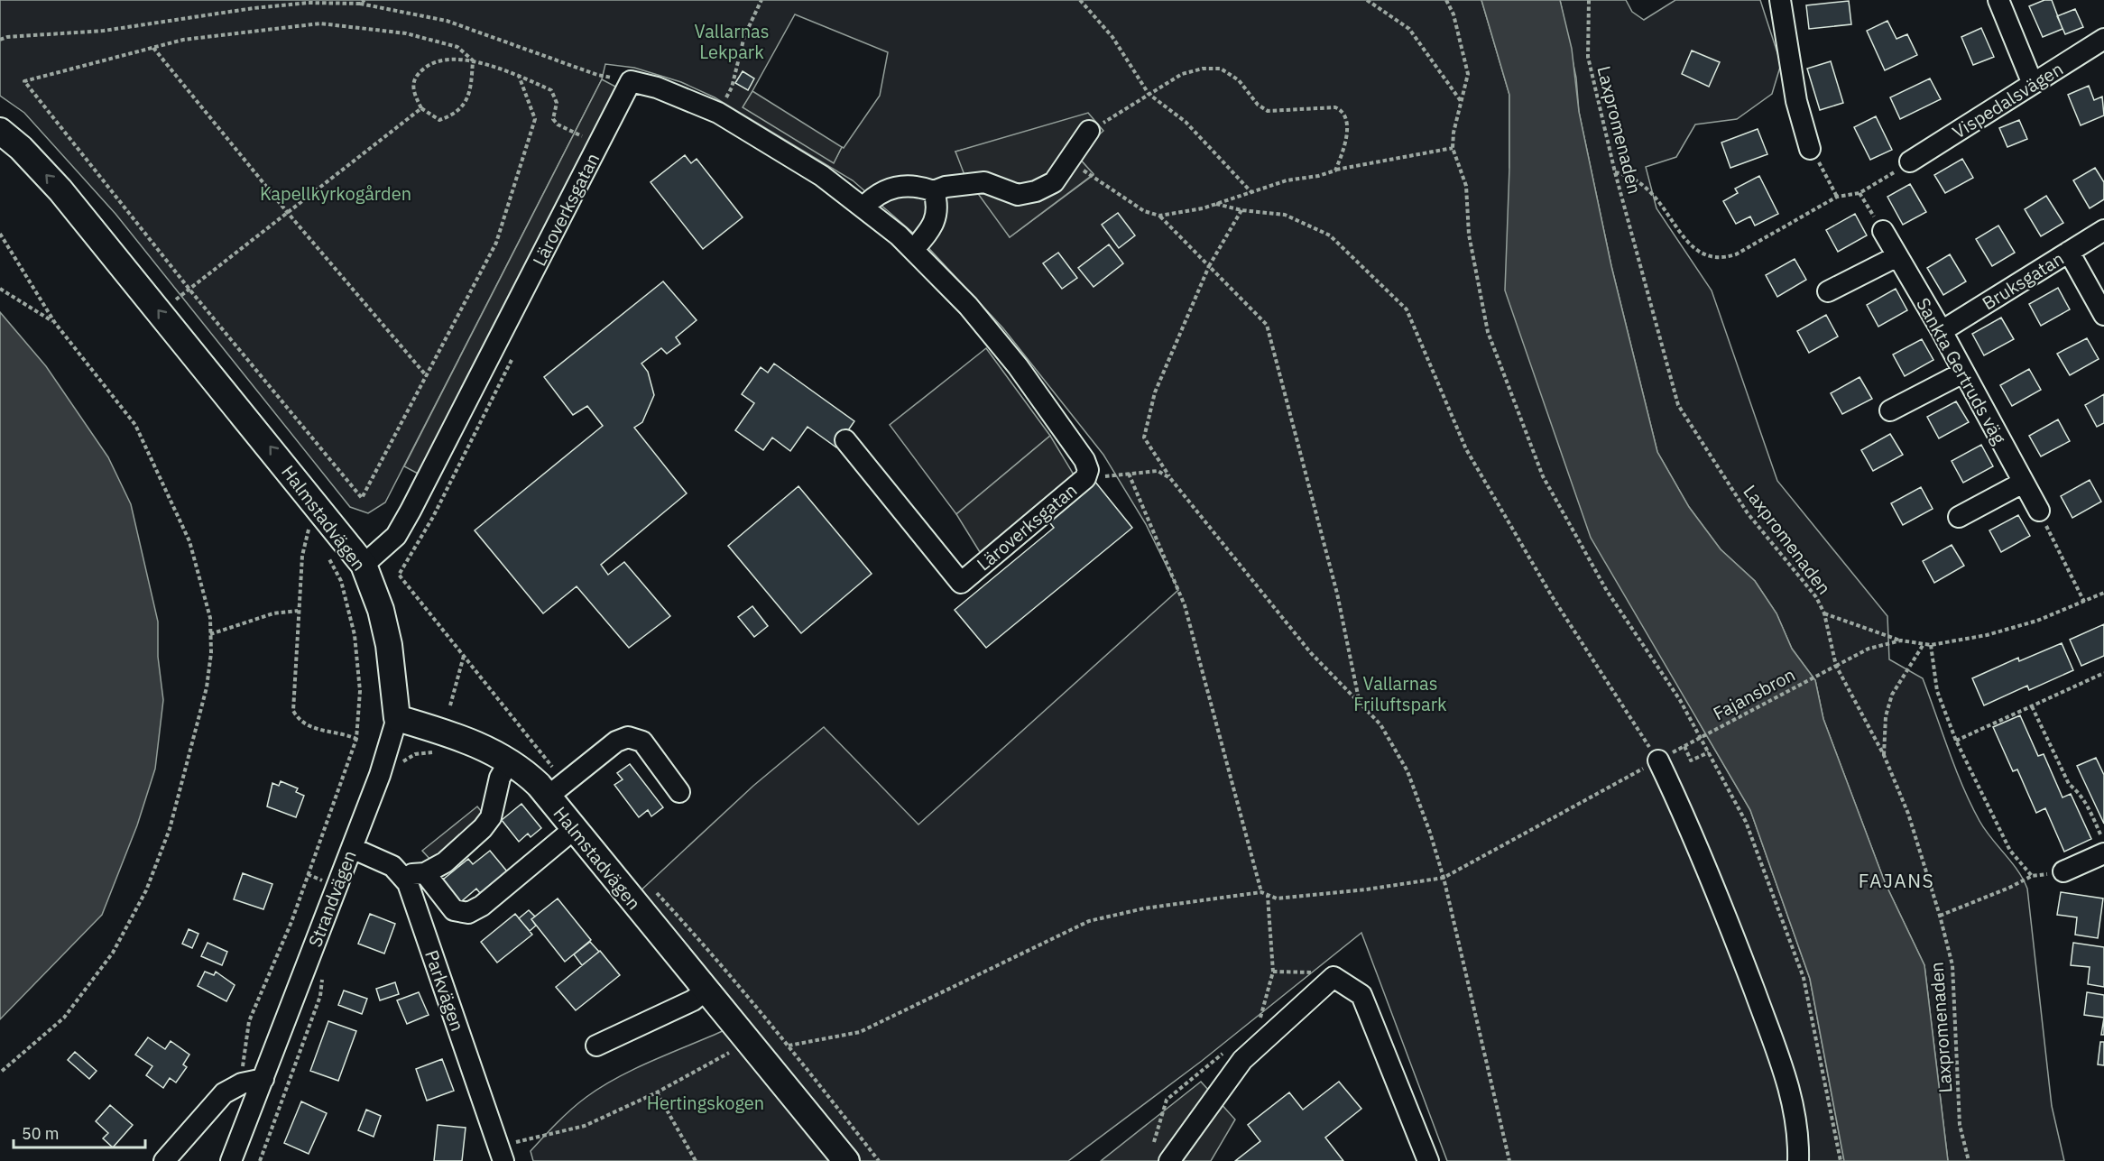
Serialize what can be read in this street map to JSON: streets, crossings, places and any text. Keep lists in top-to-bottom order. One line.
{"streets":{"main road":["Halmstadvägen"],"street":["Vispedalsvägen","Läroverksgatan","Bruksgatan","Sankta Gertruds väg","Strandvägen","Parkvägen"],"path":["Laxpromenaden","Fajansbron"]},"crossings":[["Laxpromenaden","Fajansbron"],["Läroverksgatan","Halmstadvägen"],["Bruksgatan","Sankta Gertruds väg"],["Halmstadvägen","Strandvägen"],["Strandvägen","Parkvägen"]],"one_way":["Halmstadvägen"],"districts":["FAJANS"],"parks":["Vallarnas Lekpark","Kapellkyrkogården","Vallarnas Friluftspark","Hertingskogen"],"scale_bar":"50 m"}
